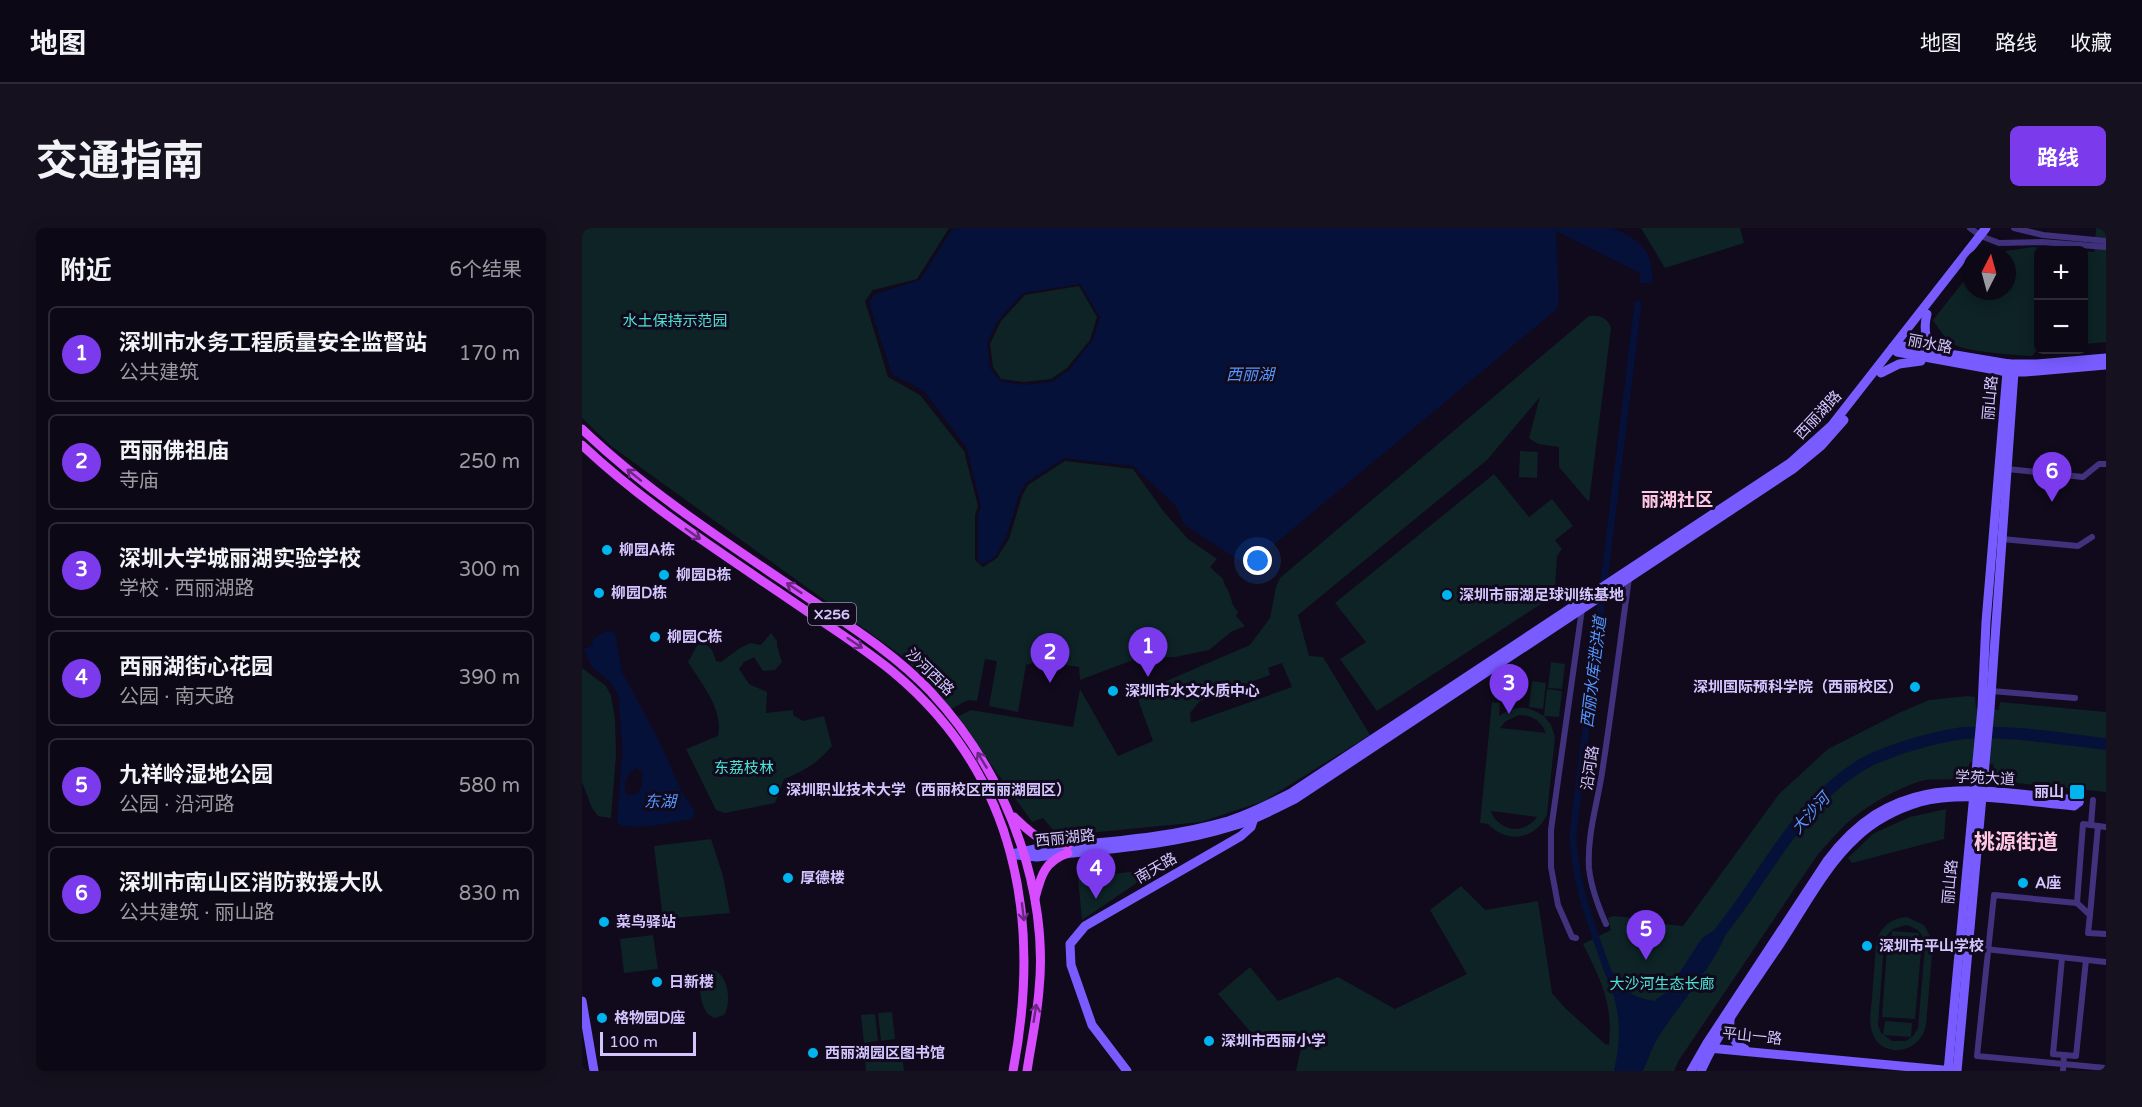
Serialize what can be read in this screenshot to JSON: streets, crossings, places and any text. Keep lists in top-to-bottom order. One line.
{"streets":{"main road":["X256","沙河西路"],"street":["丽水路","丽山路","西丽湖路","沿河路","学苑大道","南天路","平山一路"]},"crossings":[["丽水路","丽山路"],["丽水路","西丽湖路"],["丽山路","学苑大道"],["丽山路","平山一路"],["西丽湖路","沙河西路"],["西丽湖路","沿河路"],["西丽湖路","南天路"],["学苑大道","平山一路"]],"districts":["丽湖社区","桃源街道"],"water":["西丽湖","西丽水库泄洪道","东湖","大沙河"],"parks":["水土保持示范园","东荔枝林","大沙河生态长廊"],"places":{"other":["柳园A栋","柳园B栋","柳园D栋","深圳市丽湖足球训练基地","柳园C栋","深圳国际预科学院（西丽校区）","深圳市水文水质中心","深圳职业技术大学（西丽校区西丽湖园区）","厚德楼","A座","菜鸟驿站","深圳市平山学校","日新楼","格物园D座","深圳市西丽小学","西丽湖园区图书馆"],"transit":["丽山"]},"scale_bar":"100 m","north":"top","page":{"header":"地图","nav":["地图","路线","收藏"],"title":"交通指南","buttons":"路线","heading":["附近","6个结果"],"map_buttons":["+","−"],"list":[{"mark":"1","name":"深圳市水务工程质量安全监督站","note":"公共建筑","value":"170 m"},{"mark":"2","name":"西丽佛祖庙","note":"寺庙","value":"250 m"},{"mark":"3","name":"深圳大学城丽湖实验学校","note":"学校 · 西丽湖路","value":"300 m"},{"mark":"4","name":"西丽湖街心花园","note":"公园 · 南天路","value":"390 m"},{"mark":"5","name":"九祥岭湿地公园","note":"公园 · 沿河路","value":"580 m"},{"mark":"6","name":"深圳市南山区消防救援大队","note":"公共建筑 · 丽山路","value":"830 m"}],"pins":["6","1","2","3","4","5"],"scale":"100 m"}}
